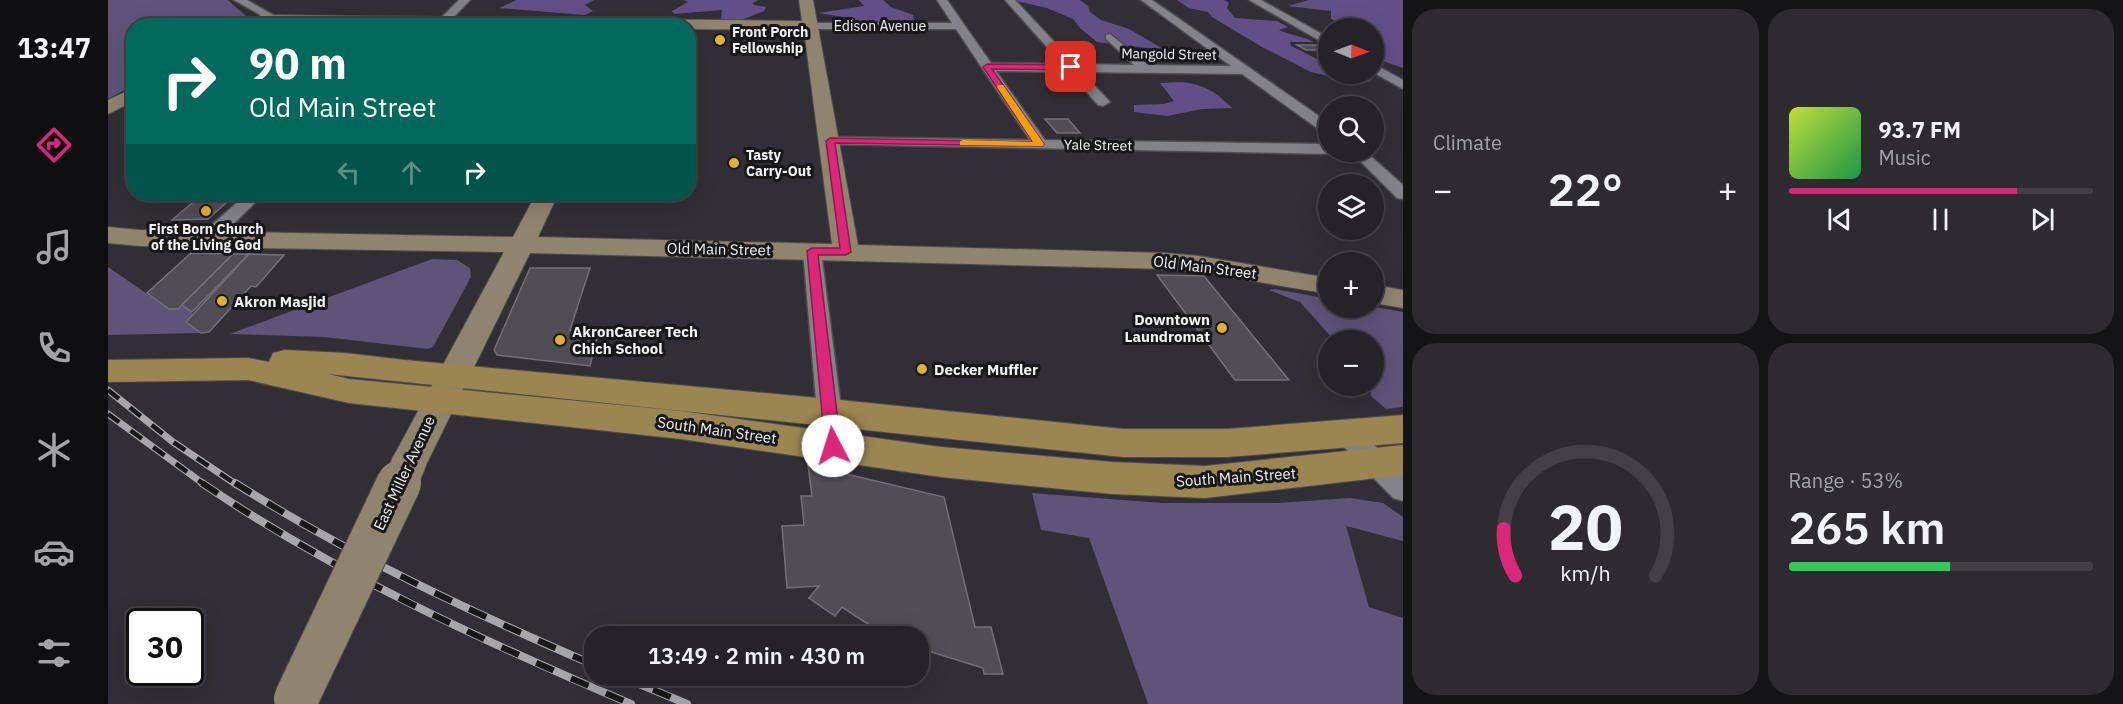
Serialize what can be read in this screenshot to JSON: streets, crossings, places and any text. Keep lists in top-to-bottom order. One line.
{"streets":{"main road":["Edison Avenue","Old Main Street","South Main Street","East Miller Avenue"],"street":["Mangold Street","Yale Street"]},"crossings":[["Old Main Street","East Miller Avenue"],["South Main Street","East Miller Avenue"]],"places":["Front Porch Fellowship","Tasty Carry-Out","First Born Church of the Living God","Akron Masjid","Downtown Laundromat","AkronCareer Tech Chich School","Decker Muffler"],"north":"right","page":{"tabs":"13:47","tile":["Climate",["Range · 53%","265 km"]],"map_buttons":["+","−"],"turn":["90 m","Old Main Street"],"song":["93.7 FM","Music"],"heat":["−","22°","+"],"limit":"30","trip":"13:49 · 2 min · 430 m","gauge":["20","km/h"]}}
